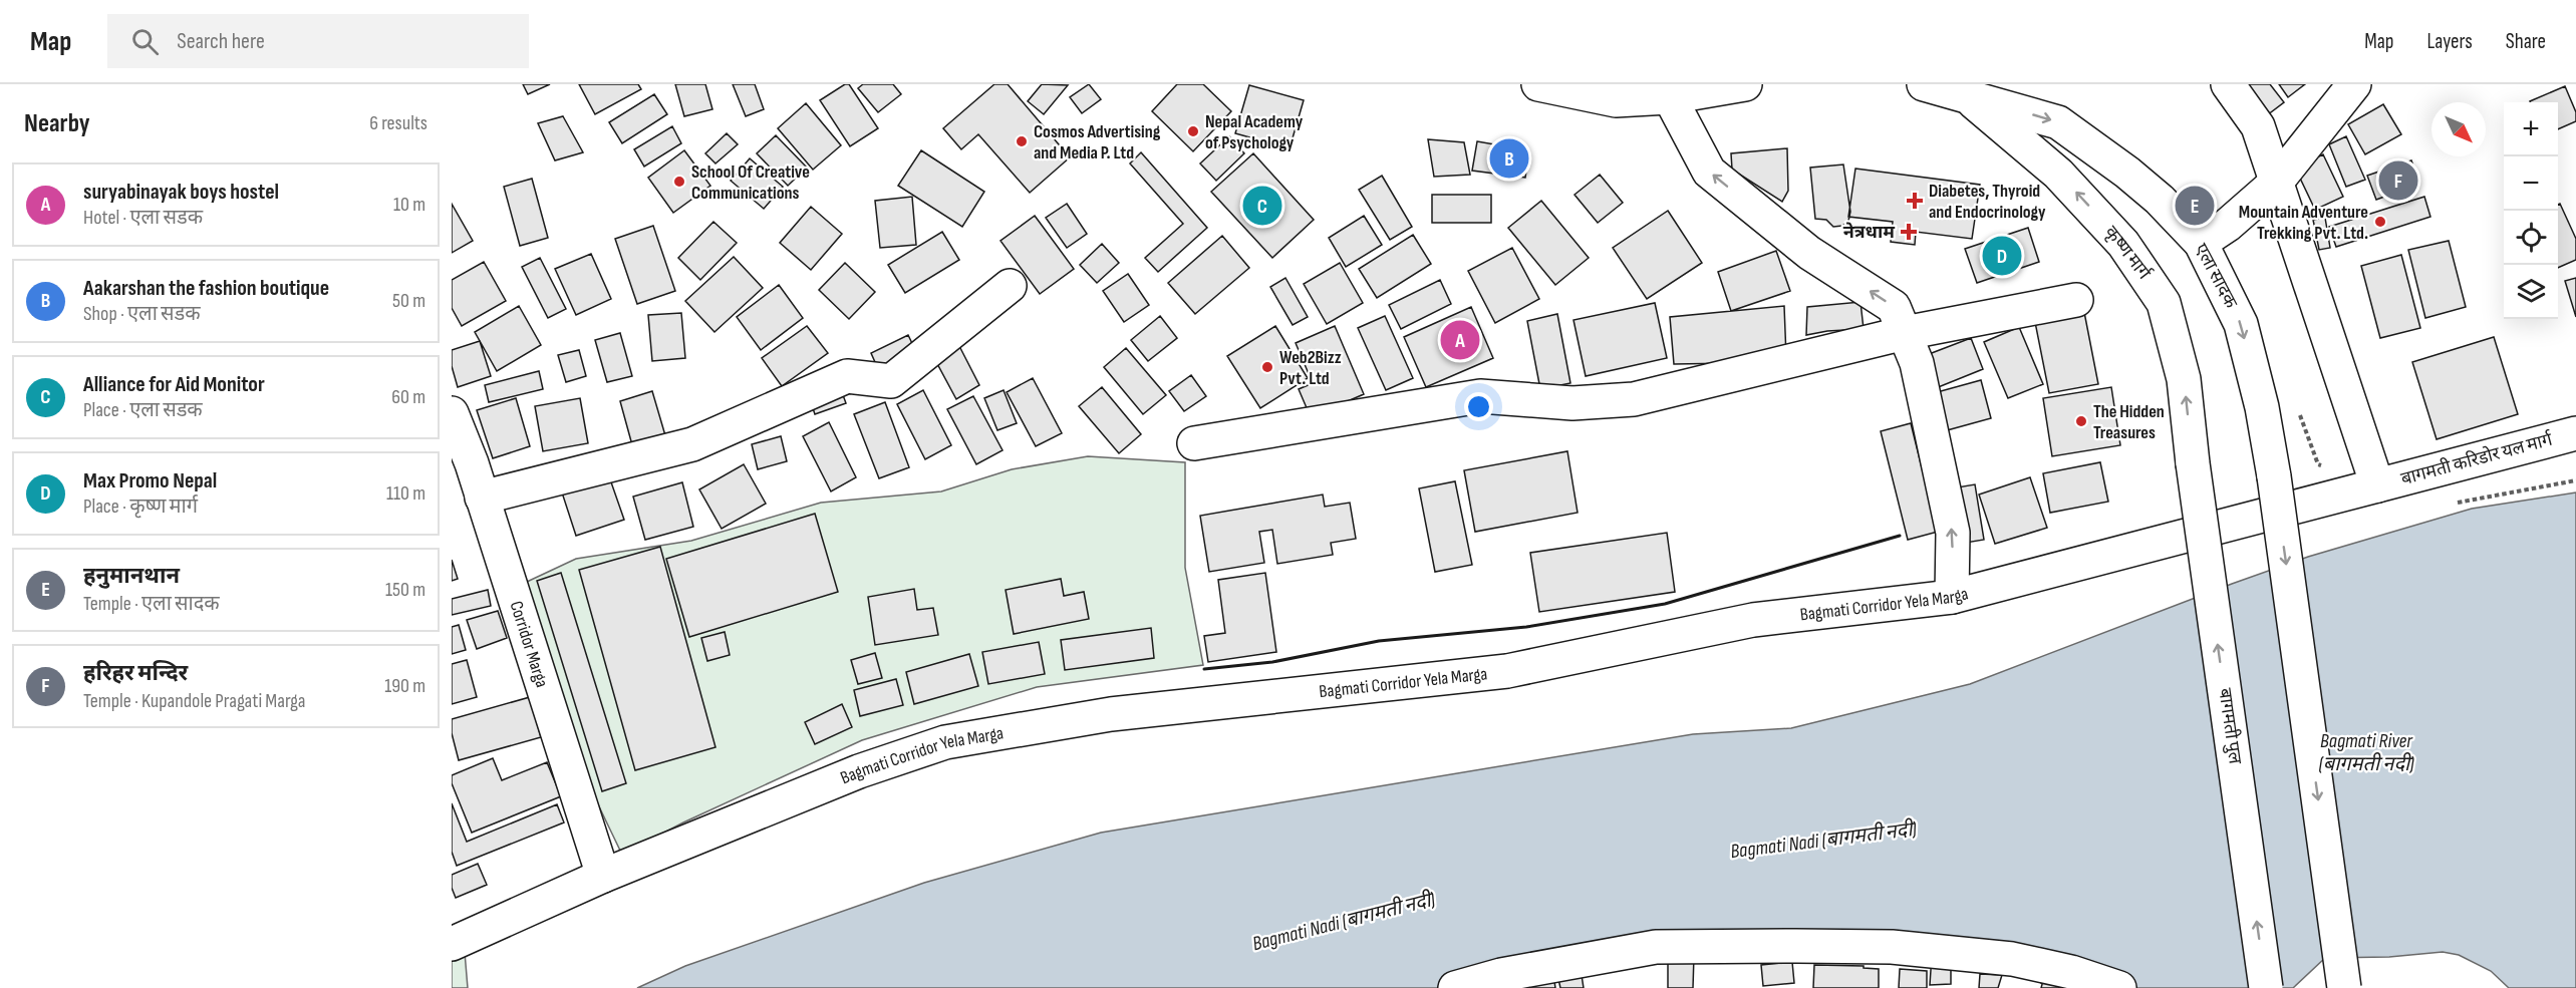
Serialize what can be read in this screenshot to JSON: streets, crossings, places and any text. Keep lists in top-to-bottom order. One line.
{"streets":{"main road":["कृष्ण मार्ग","एला सादक","बागमती करिडोर यल मार्ग","Bagmati Corridor Yela Marga","Corridor Marga","बागमती पुल"]},"crossings":[["कृष्ण मार्ग","एला सादक"],["कृष्ण मार्ग","बागमती पुल"],["बागमती करिडोर यल मार्ग","Bagmati Corridor Yela Marga"],["Bagmati Corridor Yela Marga","Corridor Marga"]],"one_way":["बागमती पुल"],"water":["Bagmati River (बागमती नदी)","Bagmati Nadi (बागमती नदी)"],"places":{"other":["Nepal Academy of Psychology","Cosmos Advertising and Media P. Ltd","School Of Creative Communications","Mountain Adventure Trekking Pvt. Ltd.","Web2Bizz Pvt. Ltd","The Hidden Treasures"],"health":["Diabetes, Thyroid and Endocrinology","नेत्रधाम"]},"north":"bottom right","page":{"header":"Map","search":"Search here","nav":["Map","Layers","Share"],"heading":["Nearby","6 results"],"map_buttons":["+","−"],"pins":["B","F","C","E","D","A"],"list":[{"mark":"A","name":"suryabinayak boys hostel","note":"Hotel · एला सडक","value":"10 m"},{"mark":"B","name":"Aakarshan the fashion boutique","note":"Shop · एला सडक","value":"50 m"},{"mark":"C","name":"Alliance for Aid Monitor","note":"Place · एला सडक","value":"60 m"},{"mark":"D","name":"Max Promo Nepal","note":"Place · कृष्ण मार्ग","value":"110 m"},{"mark":"E","name":"हनुमानथान","note":"Temple · एला सादक","value":"150 m"},{"mark":"F","name":"हरिहर मन्दिर","note":"Temple · Kupandole Pragati Marga","value":"190 m"}]}}
